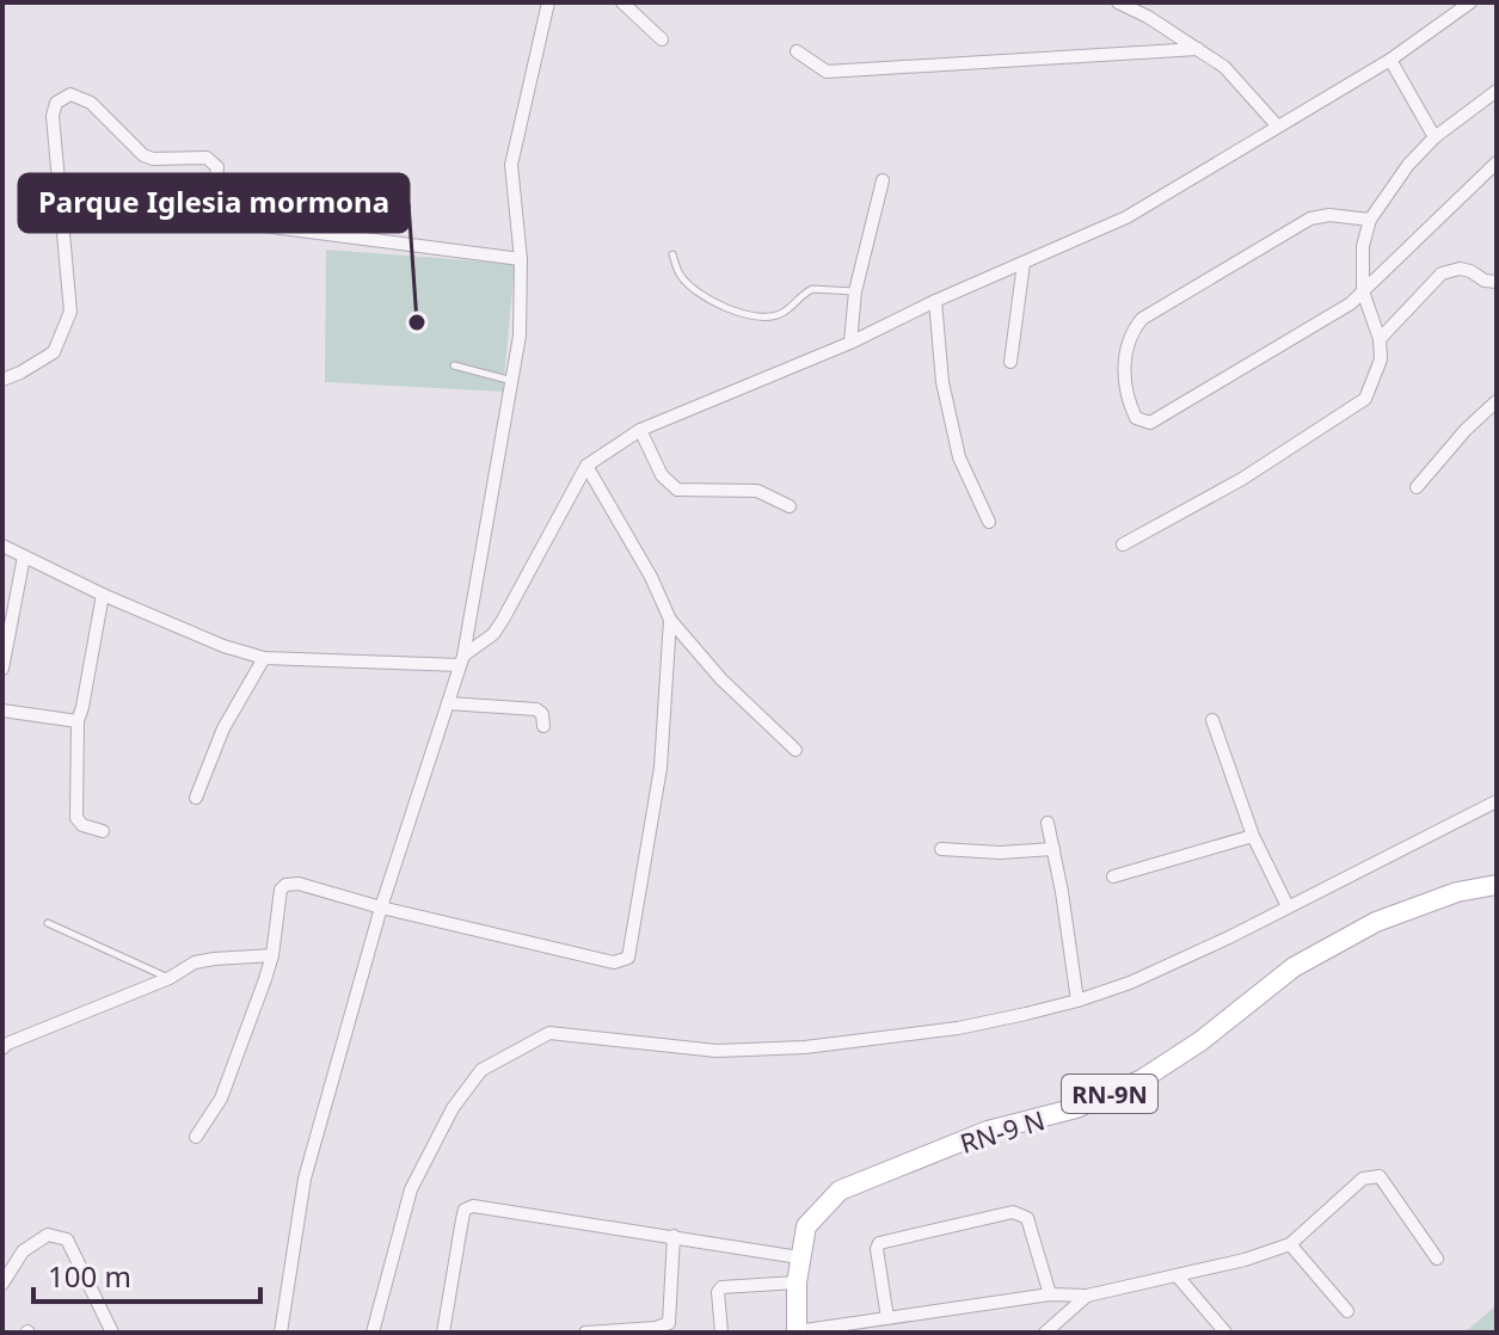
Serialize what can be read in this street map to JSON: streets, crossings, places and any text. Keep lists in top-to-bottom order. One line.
{"streets":{"main road":["RN-9N","RN-9 N"]},"places":["Parque Iglesia mormona"],"scale_bar":"100 m"}
